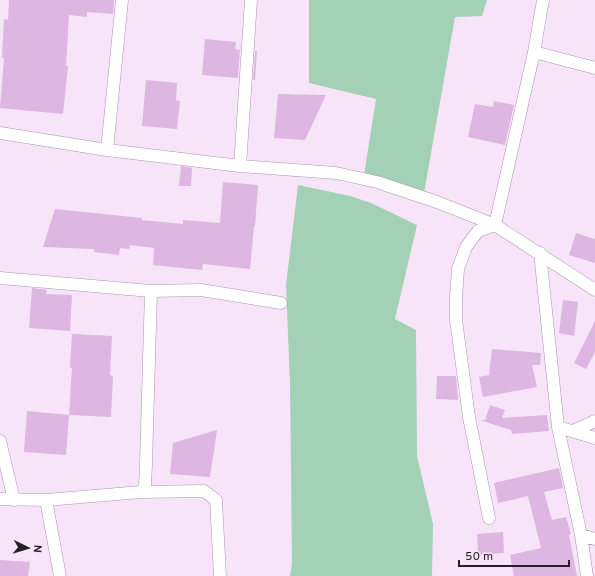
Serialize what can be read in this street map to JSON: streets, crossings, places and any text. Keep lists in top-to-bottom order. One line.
{"scale_bar":"50 m","north":"right"}
